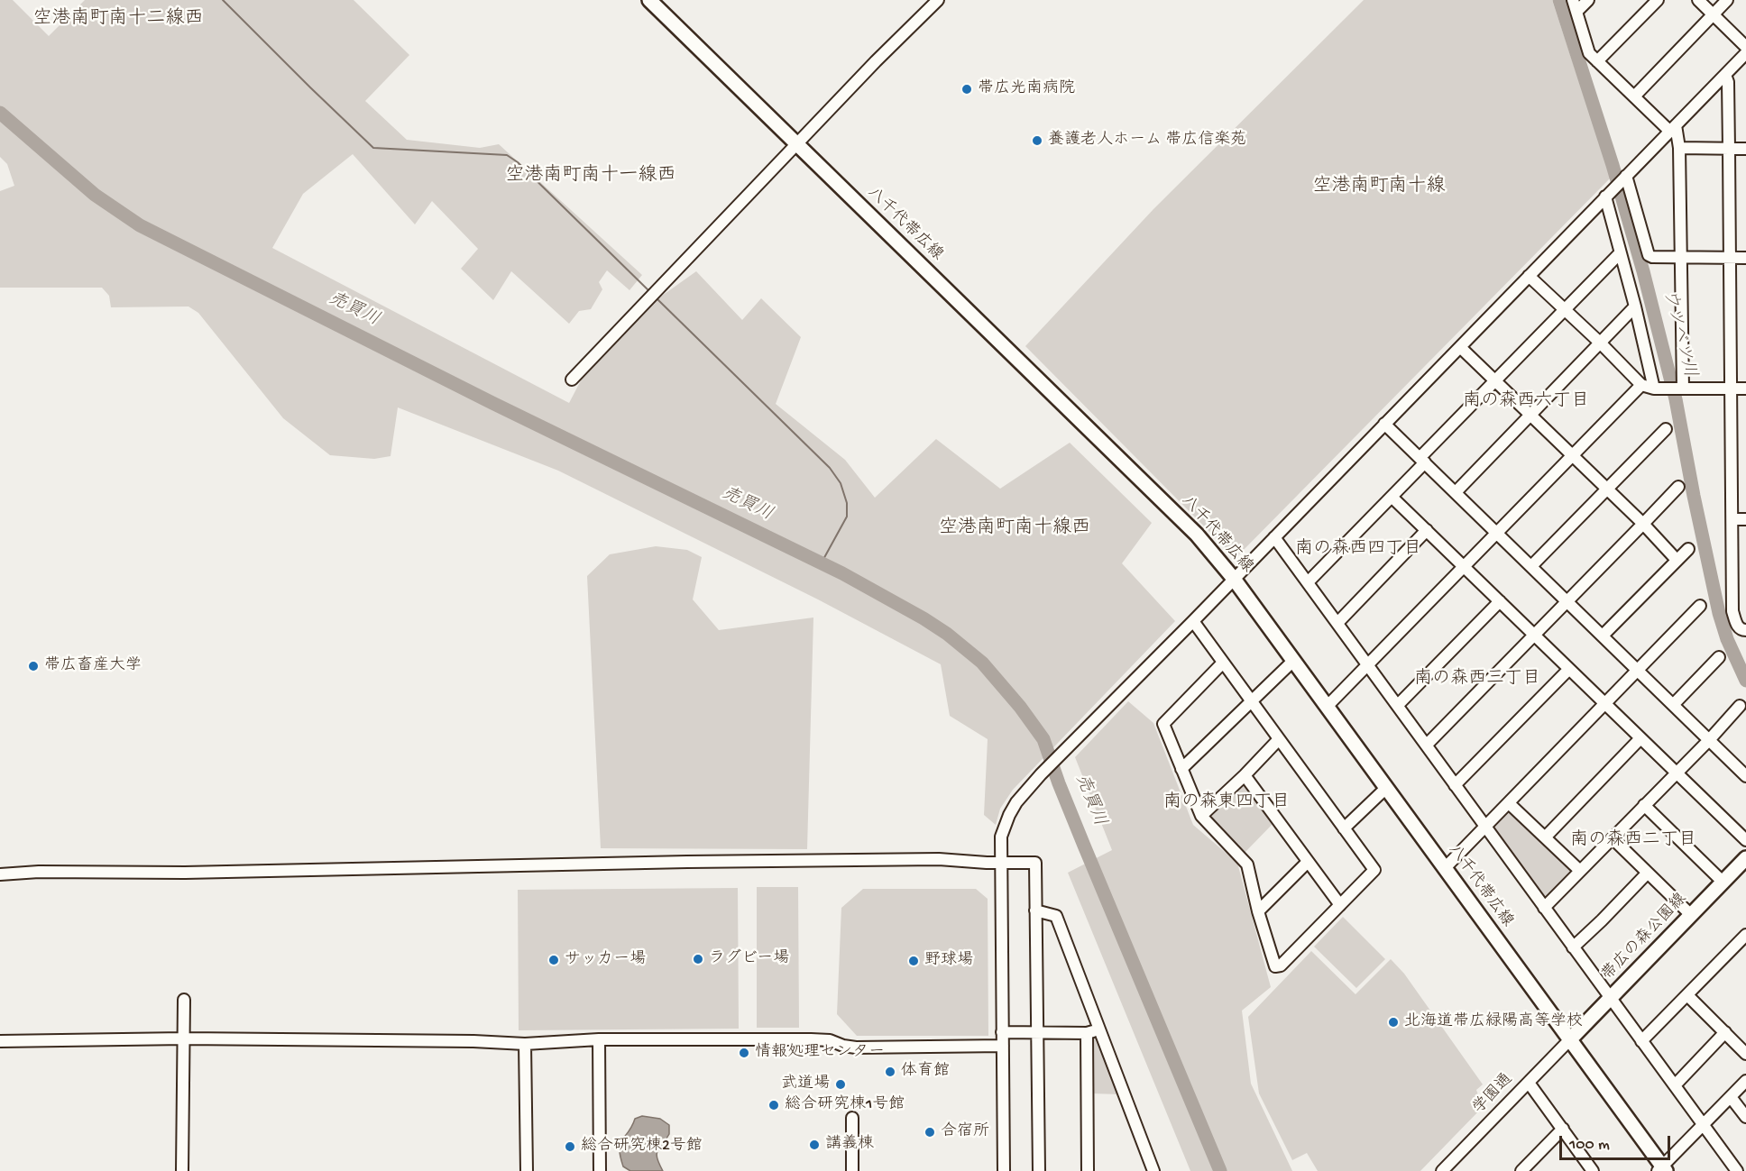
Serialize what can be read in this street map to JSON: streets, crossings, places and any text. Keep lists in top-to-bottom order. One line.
{"streets":{"main road":["八千代帯広線","帯広の森公園線"],"street":["学園通"]},"crossings":[["八千代帯広線","帯広の森公園線"],["八千代帯広線","学園通"],["帯広の森公園線","学園通"]],"districts":["空港南町南十二線西","空港南町南十一線西","空港南町南十線","南の森西六丁目","空港南町南十線西","南の森西四丁目","南の森西三丁目","南の森東四丁目","南の森西二丁目"],"water":["売買川","ウツベツ川"],"places":["帯広光南病院","養護老人ホーム 帯広信楽苑","帯広畜産大学","ラグビー場","サッカー場","野球場","北海道帯広緑陽高等学校","情報処理センター","体育館","武道場","総合研究棟1号館","合宿所","講義棟","総合研究棟2号館"],"scale_bar":"100 m"}
